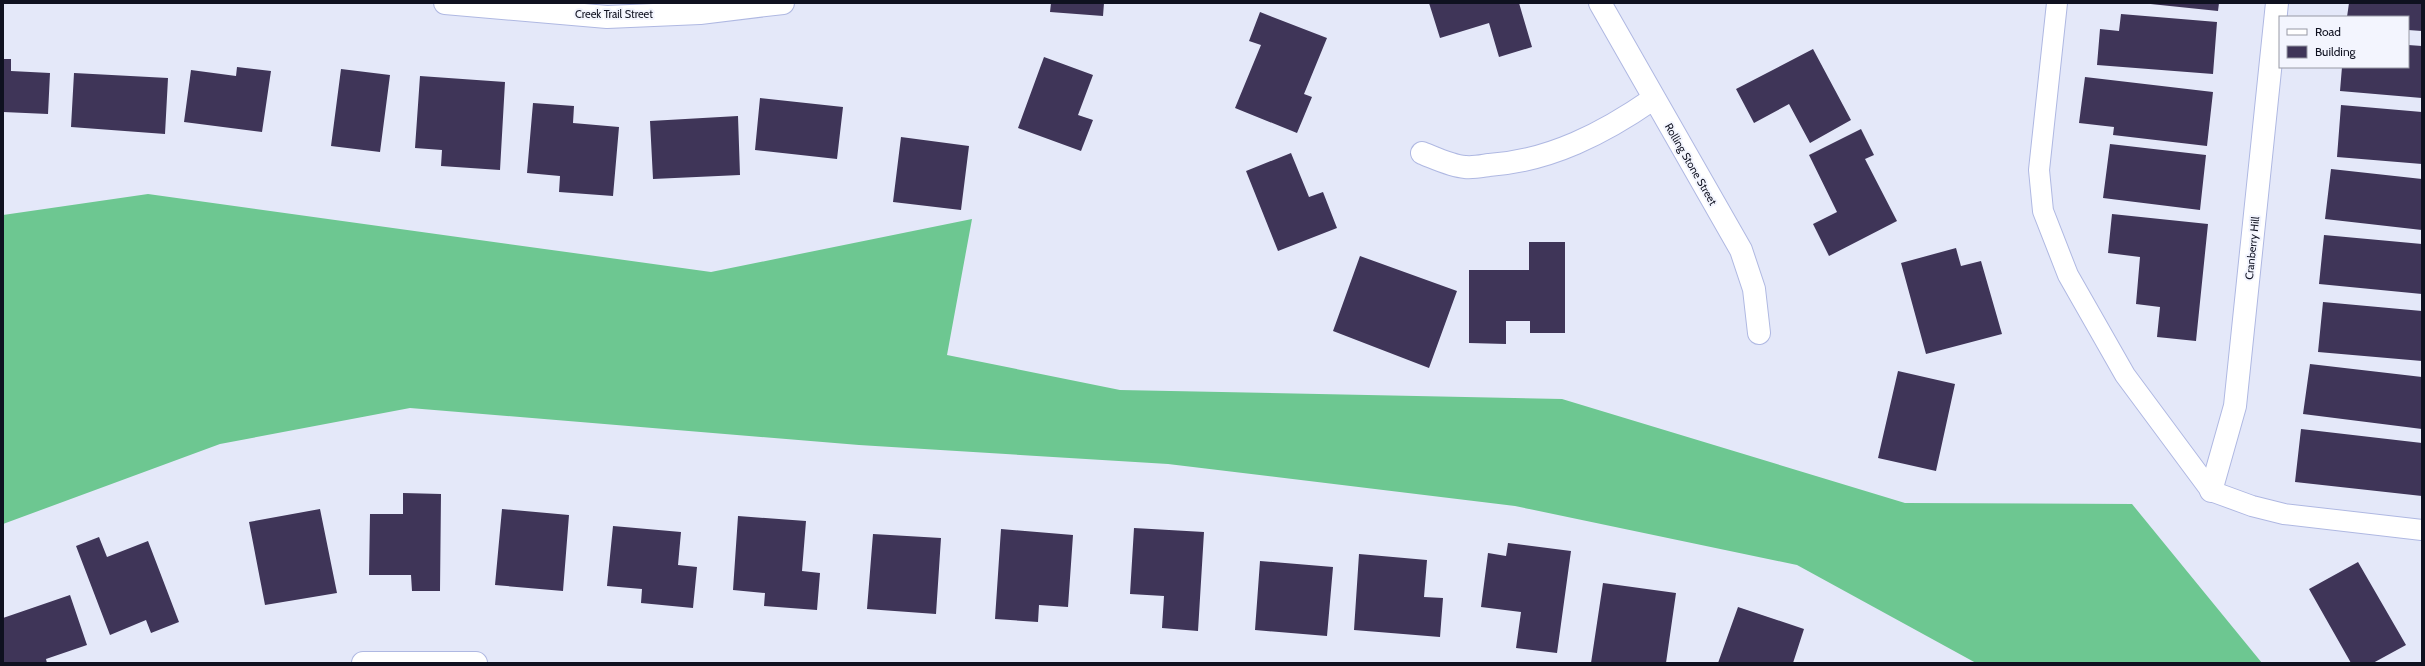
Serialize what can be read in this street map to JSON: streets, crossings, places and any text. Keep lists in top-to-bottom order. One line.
{"streets":{"street":["Creek Trail Street","Rolling Stone Street","Cranberry Hill"]},"legend":["Road","Building"]}
